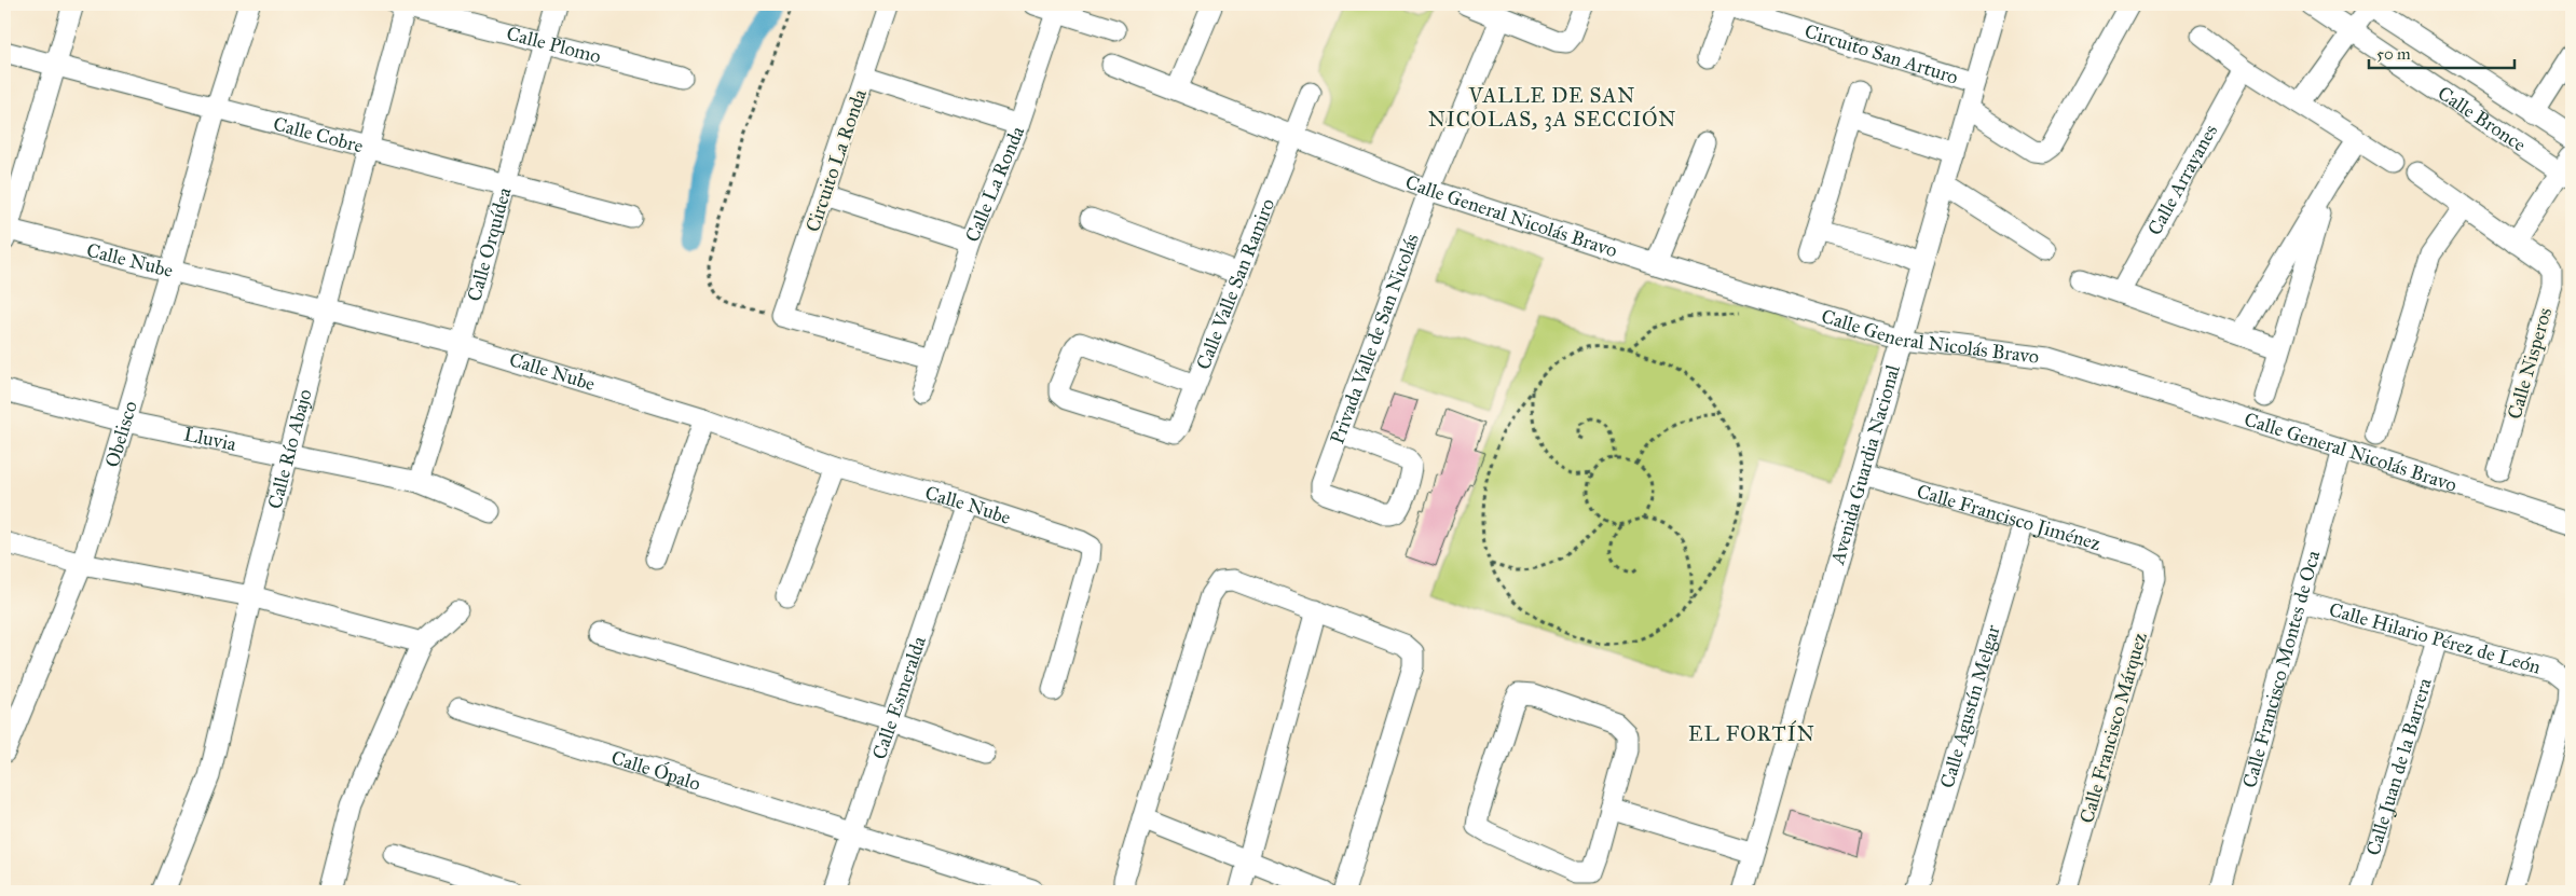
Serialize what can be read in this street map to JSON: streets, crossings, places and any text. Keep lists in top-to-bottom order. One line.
{"streets":{"street":["Calle Plomo","Circuito San Arturo","Calle Bronce","Calle Cobre","Circuito La Ronda","Calle Arrayanes","Calle La Ronda","Calle General Nicolás Bravo","Calle Orquídea","Calle Nube","Calle Valle San Ramiro","Privada Valle de San Nicolás","Calle Nisperos","Obelisco","Lluvia","Calle Río Abajo","Avenida Guardia Nacional","Calle Francisco Jiménez","Calle Hilario Pérez de León","Calle Francisco Montes de Oca","Calle Esmeralda","Calle Agustín Melgar","Calle Francisco Márquez","Calle Juan de la Barrera","Calle Ópalo"]},"crossings":[["Calle Plomo","Calle Orquídea"],["Calle Plomo","Calle Río Abajo"],["Circuito San Arturo","Avenida Guardia Nacional"],["Calle Cobre","Calle Orquídea"],["Calle Cobre","Obelisco"],["Calle Cobre","Calle Río Abajo"],["Calle General Nicolás Bravo","Calle Valle San Ramiro"],["Calle General Nicolás Bravo","Privada Valle de San Nicolás"],["Calle General Nicolás Bravo","Avenida Guardia Nacional"],["Calle General Nicolás Bravo","Calle Francisco Montes de Oca"],["Calle Orquídea","Calle Nube"],["Calle Orquídea","Lluvia"],["Calle Nube","Obelisco"],["Calle Nube","Calle Río Abajo"],["Calle Nube","Calle Esmeralda"],["Obelisco","Lluvia"],["Lluvia","Calle Río Abajo"],["Avenida Guardia Nacional","Calle Francisco Jiménez"],["Calle Francisco Jiménez","Calle Agustín Melgar"],["Calle Francisco Jiménez","Calle Francisco Márquez"],["Calle Hilario Pérez de León","Calle Francisco Montes de Oca"],["Calle Hilario Pérez de León","Calle Juan de la Barrera"],["Calle Esmeralda","Calle Ópalo"]],"districts":["VALLE DE SAN NICOLAS, 3A SECCIÓN","EL FORTÍN"],"scale_bar":"50 m"}
